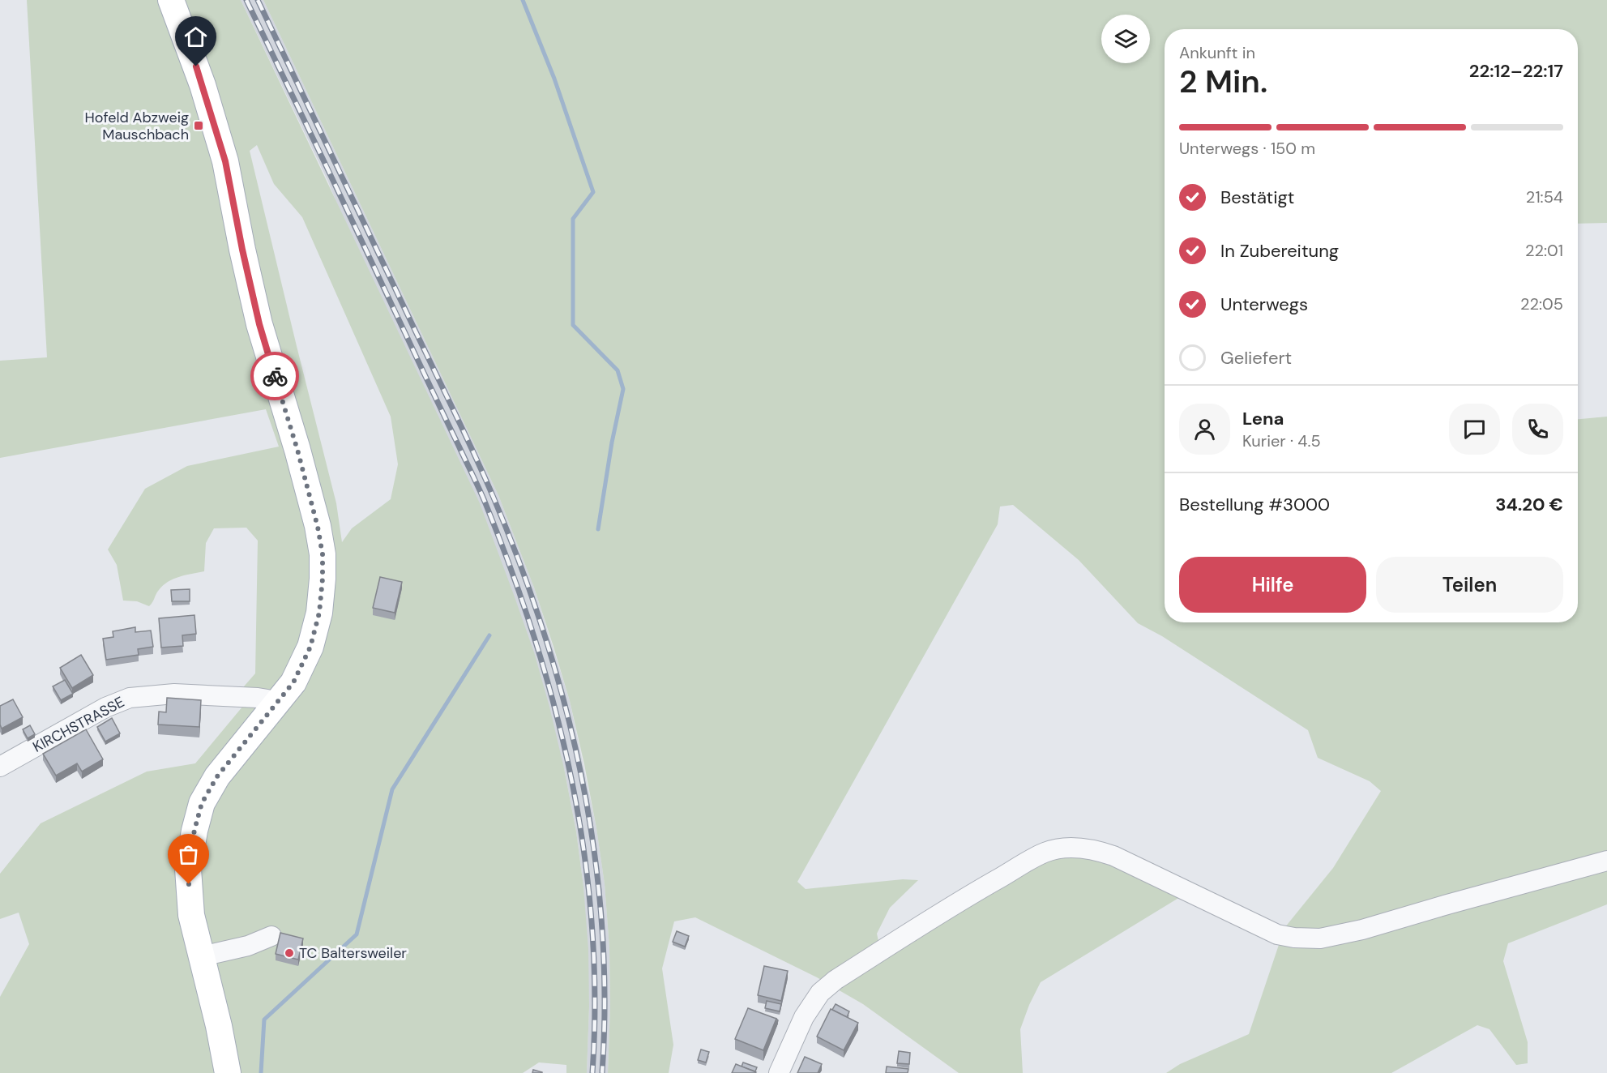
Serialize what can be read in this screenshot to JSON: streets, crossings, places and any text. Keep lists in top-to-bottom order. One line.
{"streets":{"street":["KIRCHSTRASSE"]},"places":{"transit":["Hofeld Abzweig Mauschbach"],"other":["TC Baltersweiler"]},"page":{"heading":["2 Min.","Ankunft in","22:12–22:17"],"panel":["Lena","Kurier · 4.5","Bestellung #3000","34.20 €"],"bar":"Unterwegs · 150 m","list":[["Bestätigt","21:54"],["In Zubereitung","22:01"],["Unterwegs","22:05"],"Geliefert"],"buttons":["Hilfe","Teilen"]}}
